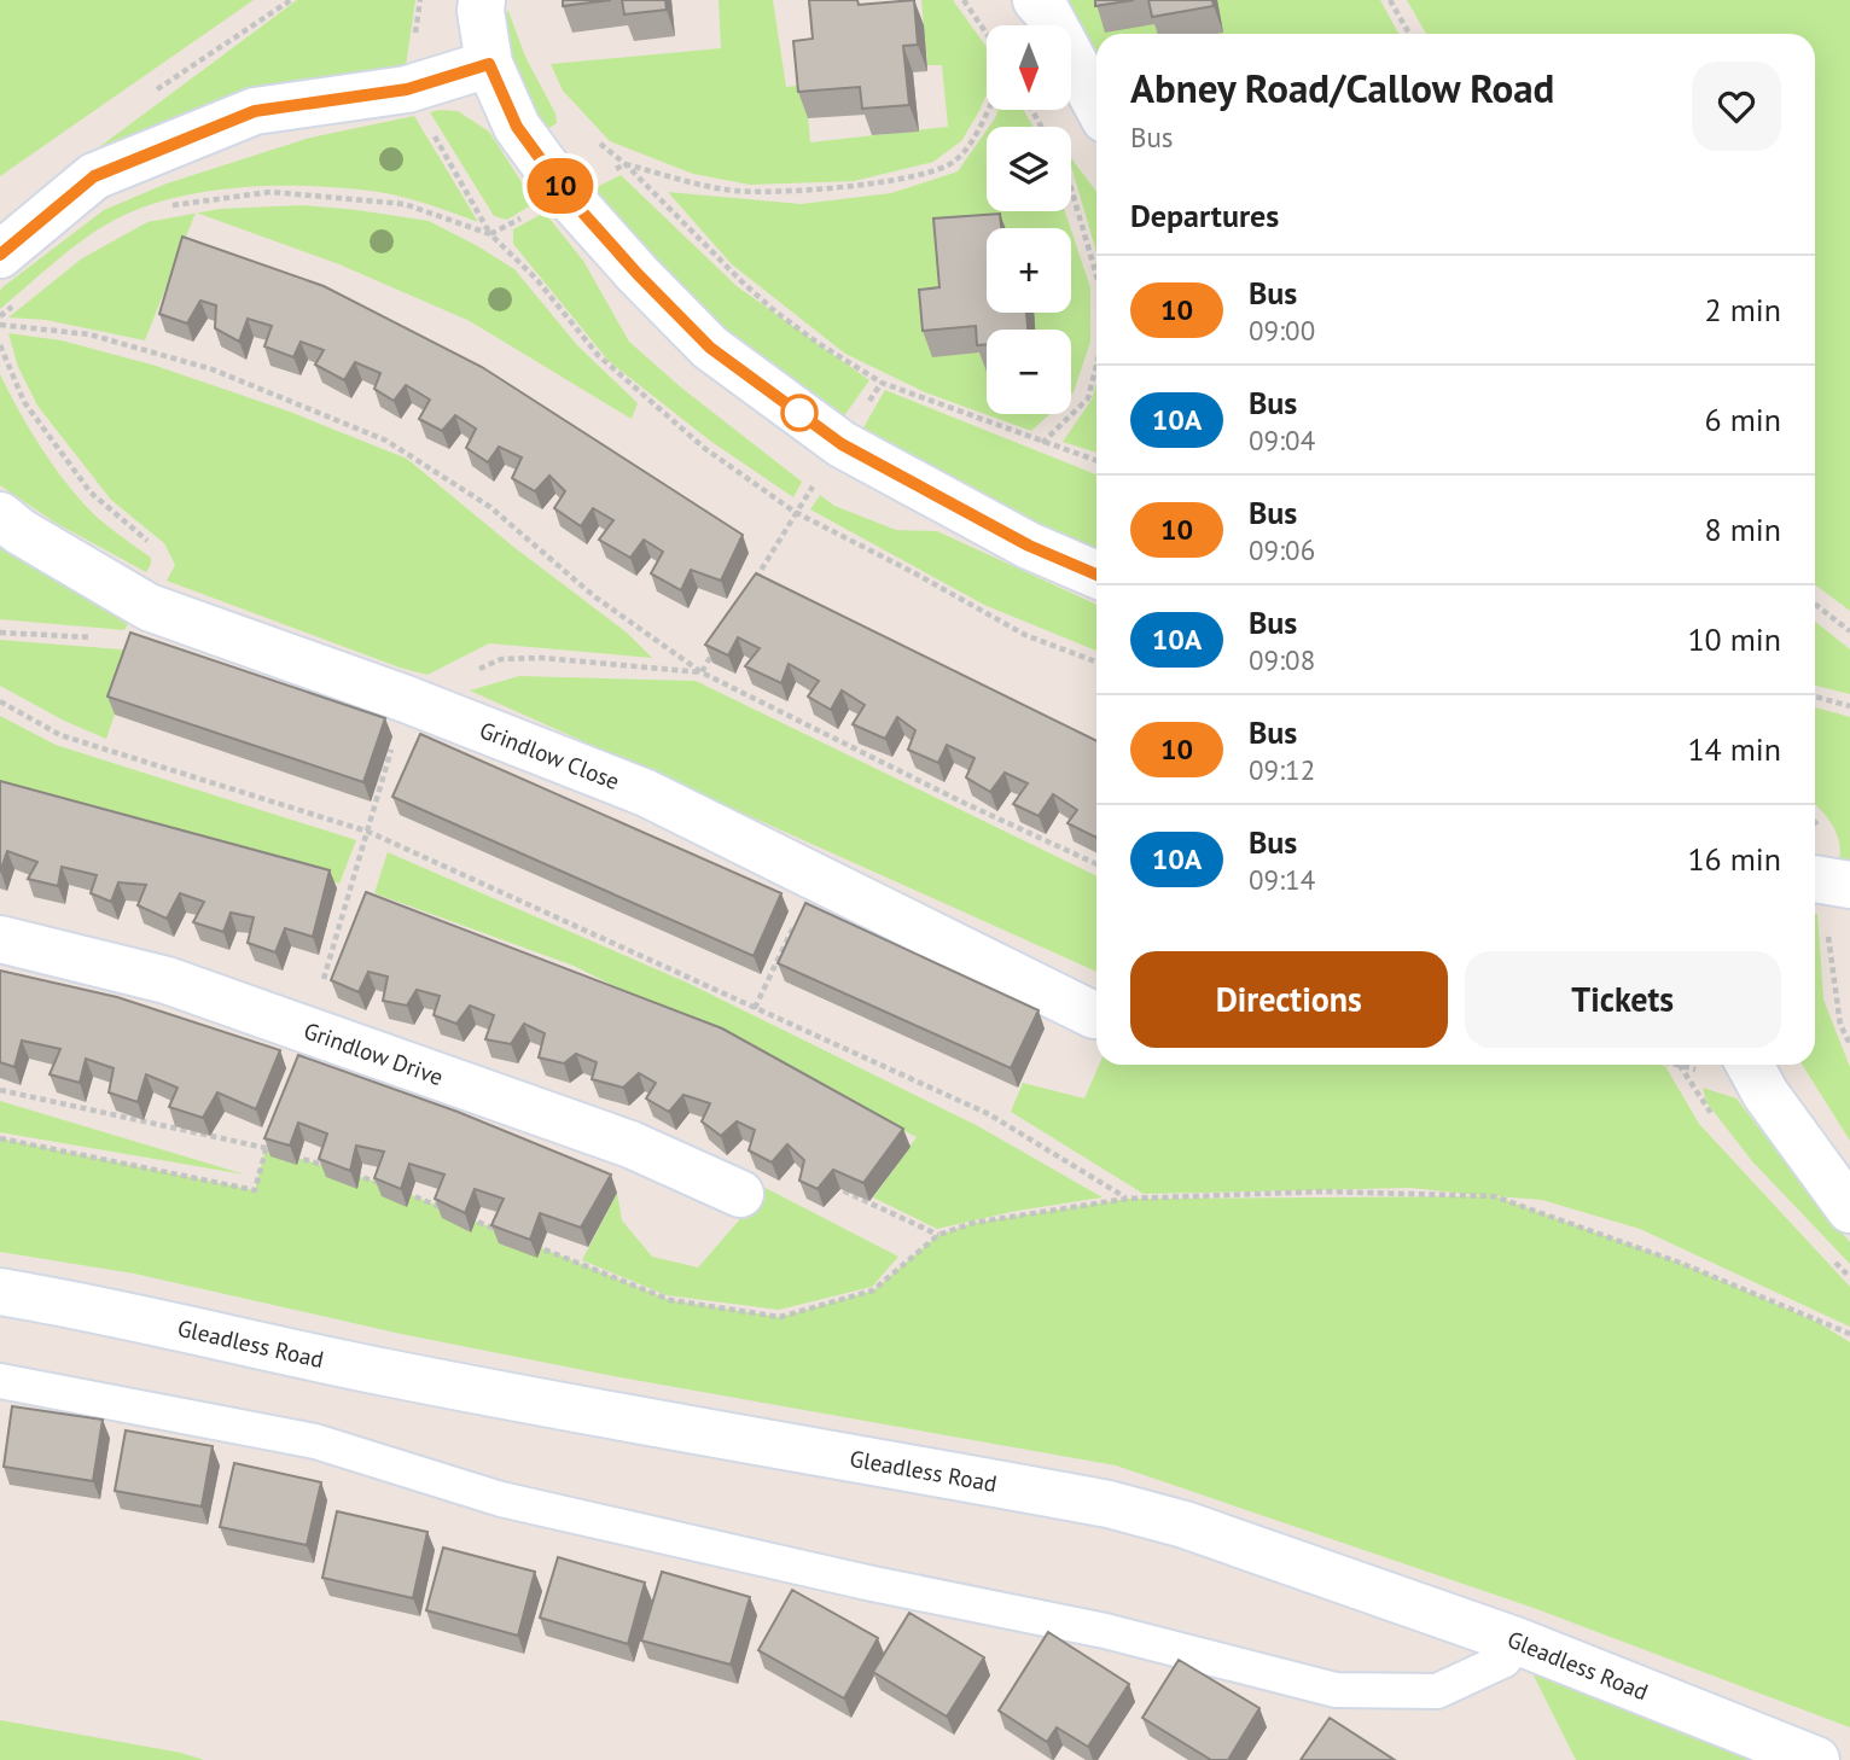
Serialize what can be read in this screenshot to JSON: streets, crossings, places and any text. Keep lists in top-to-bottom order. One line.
{"streets":{"street":["Grindlow Close","Grindlow Drive","Gleadless Road"]},"lines":["bus line 10"],"north":"bottom","page":{"on_map":"10","map_buttons":["+","−"],"heading":[["Abney Road/Callow Road","Bus"],"Departures"],"list":[{"mark":"10","name":"Bus","note":"09:00","value":"2 min"},{"mark":"10A","name":"Bus","note":"09:04","value":"6 min"},{"mark":"10","name":"Bus","note":"09:06","value":"8 min"},{"mark":"10A","name":"Bus","note":"09:08","value":"10 min"},{"mark":"10","name":"Bus","note":"09:12","value":"14 min"},{"mark":"10A","name":"Bus","note":"09:14","value":"16 min"}],"buttons":["Directions","Tickets"]}}
